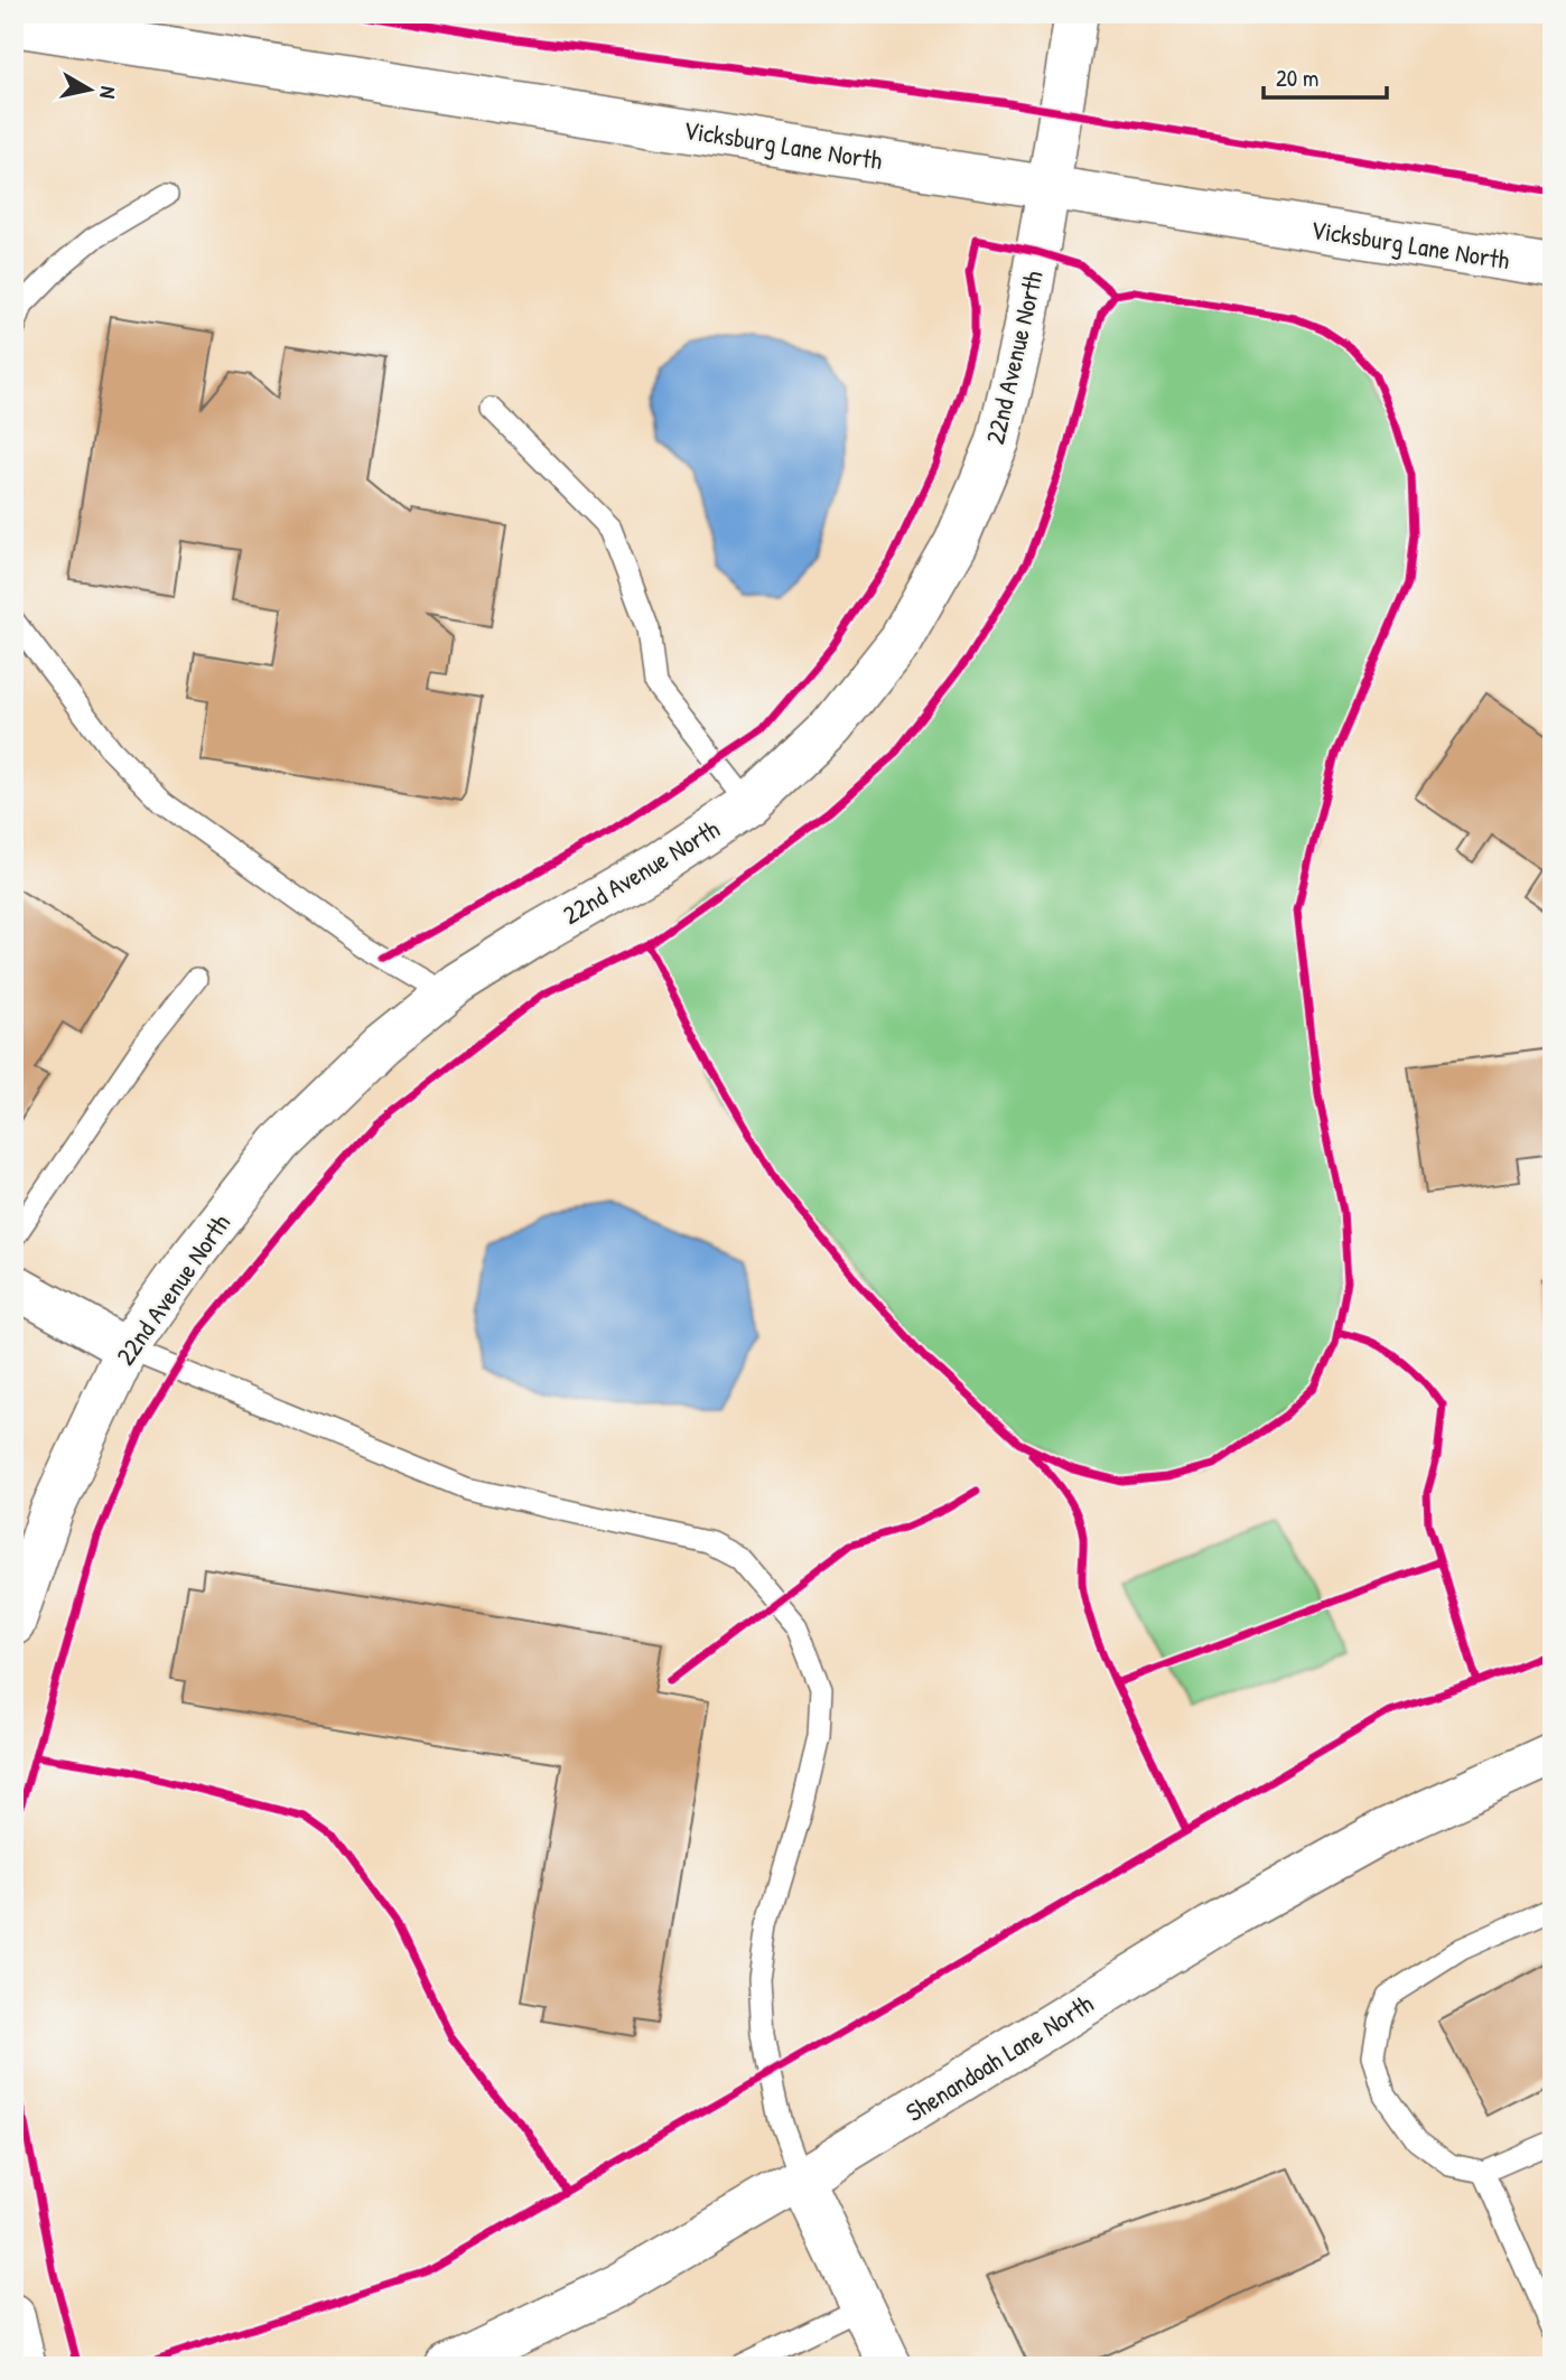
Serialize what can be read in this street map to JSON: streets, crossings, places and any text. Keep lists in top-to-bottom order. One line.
{"streets":{"street":["Vicksburg Lane North","22nd Avenue North","Shenandoah Lane North"]},"crossings":[["Vicksburg Lane North","22nd Avenue North"]],"scale_bar":"20 m","north":"right"}
